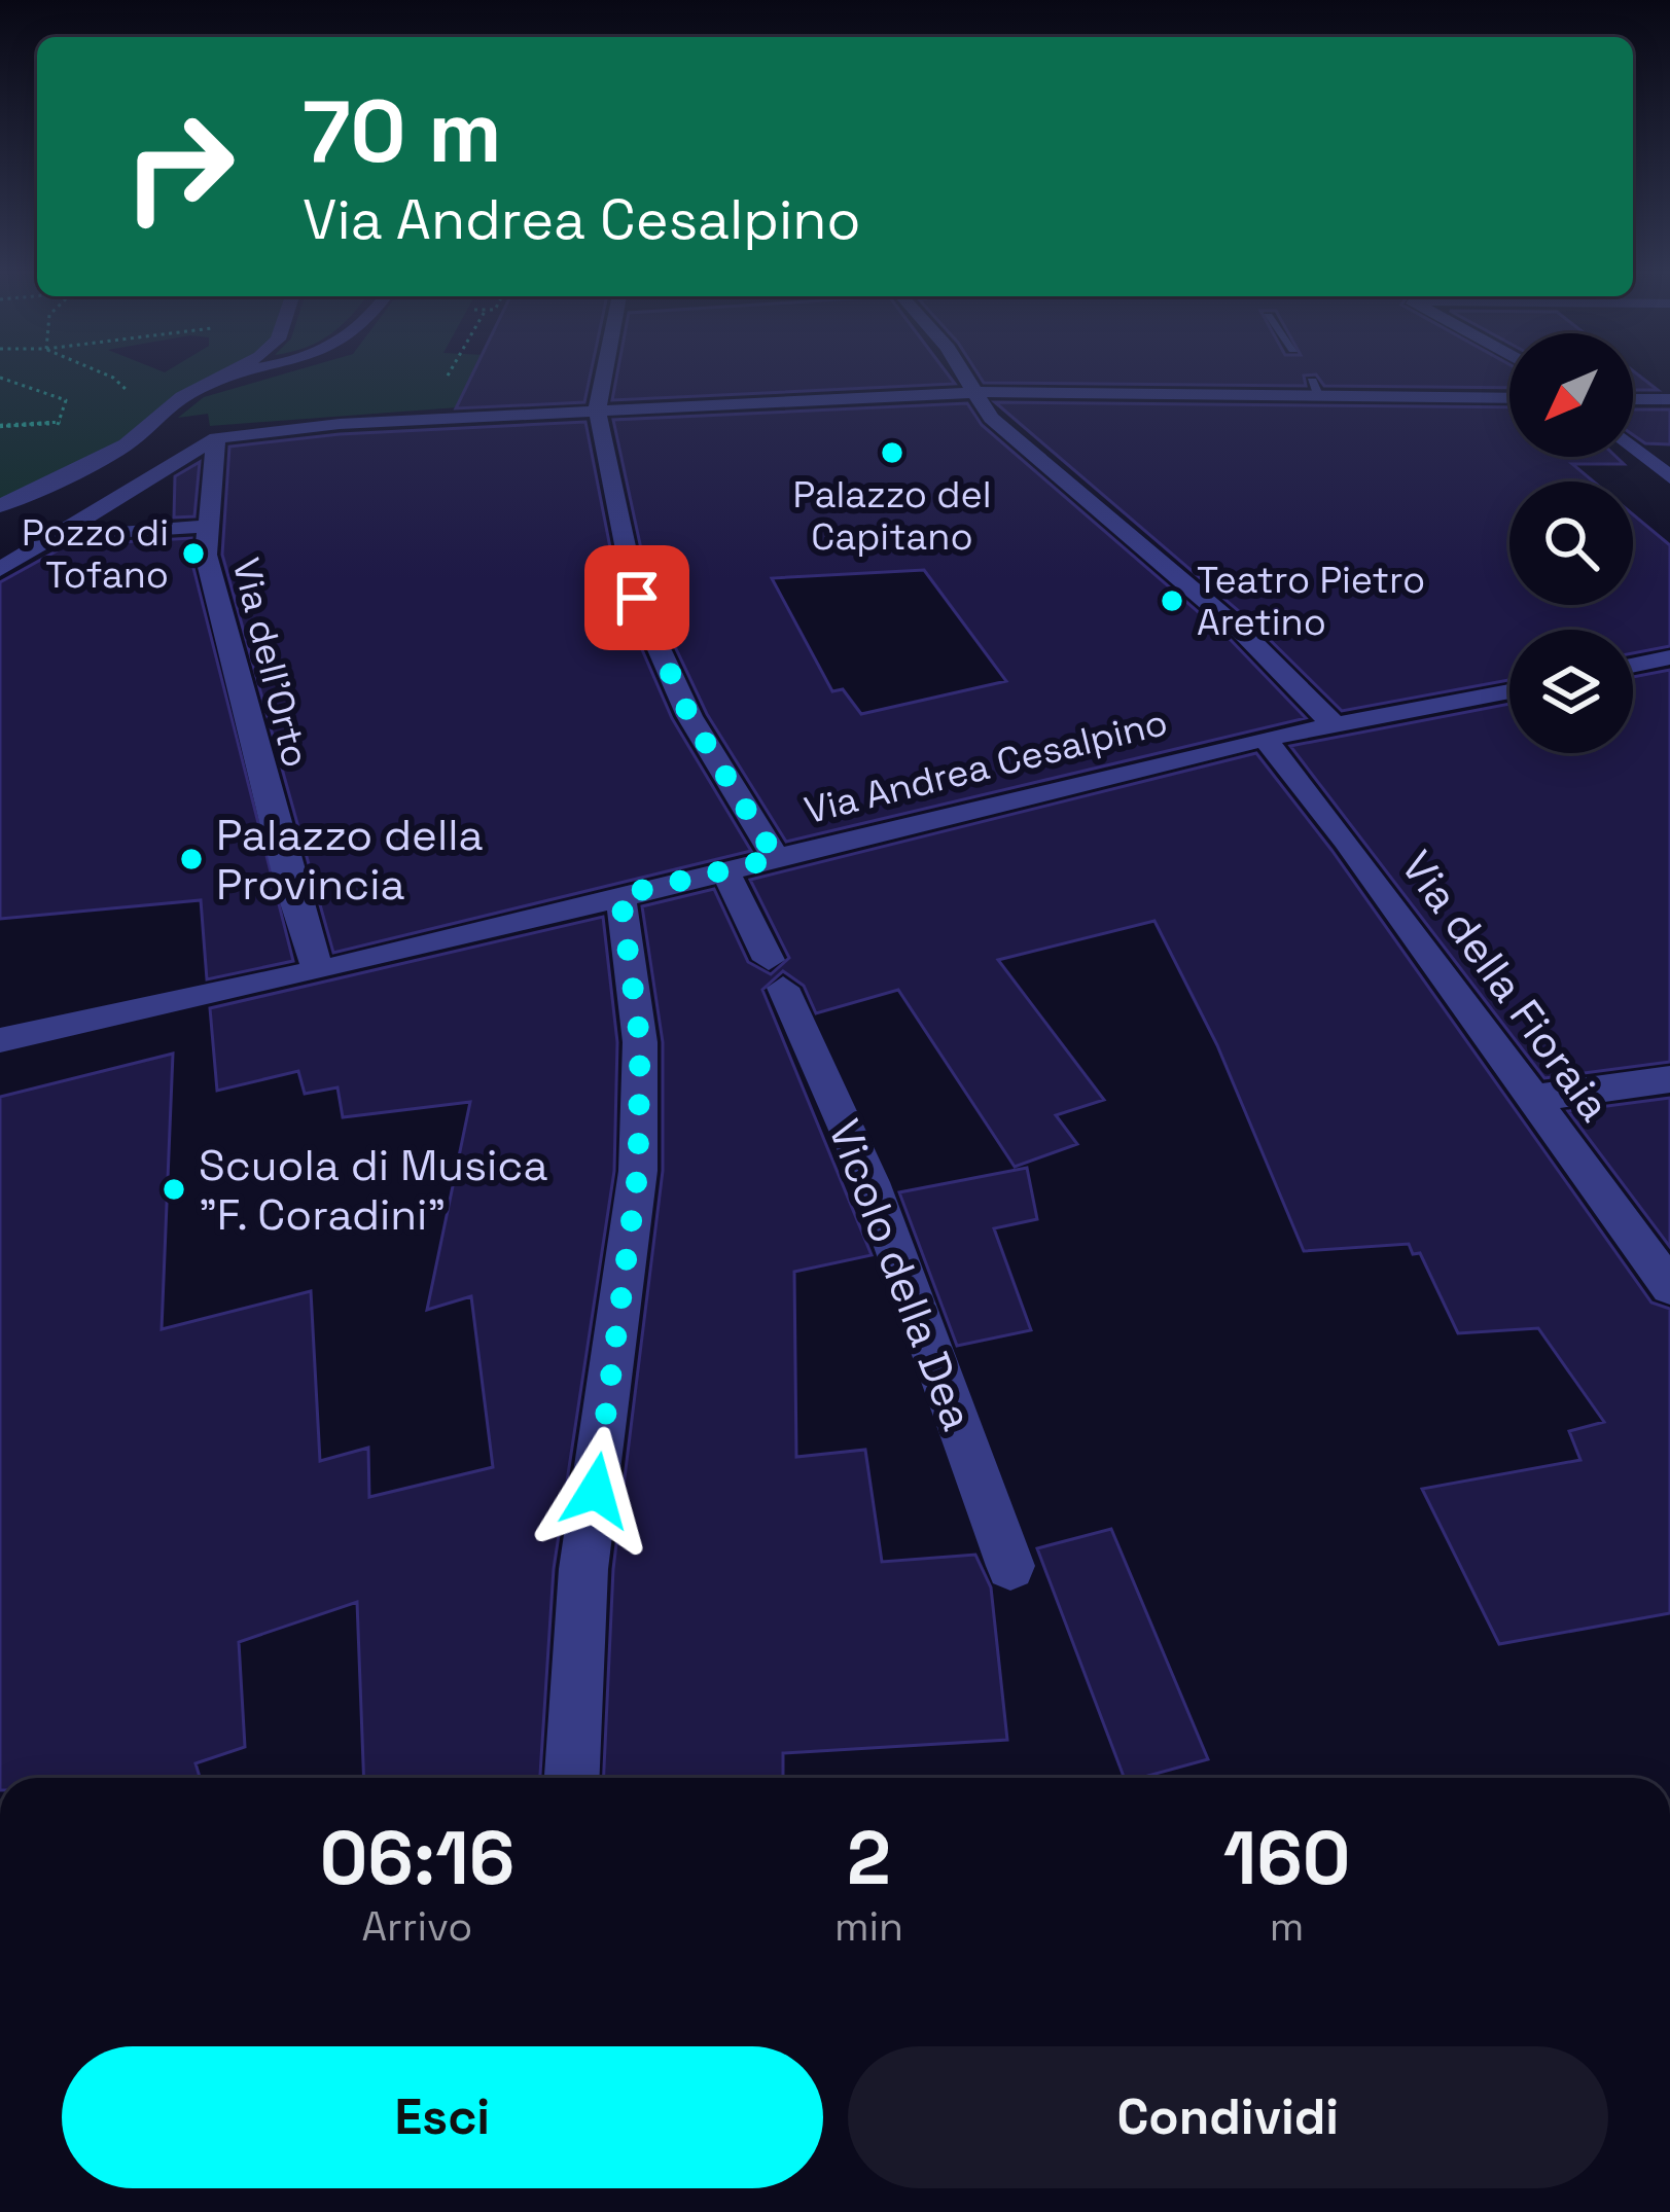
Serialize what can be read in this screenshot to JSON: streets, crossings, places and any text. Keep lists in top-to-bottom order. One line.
{"streets":{"street":["Via dell'Orto","Via Andrea Cesalpino","Via della Fioraia","Vicolo della Dea"]},"crossings":[["Via dell'Orto","Via Andrea Cesalpino"],["Via Andrea Cesalpino","Via della Fioraia"],["Via Andrea Cesalpino","Vicolo della Dea"]],"places":["Palazzo del Capitano","Pozzo di Tofano","Teatro Pietro Aretino","Palazzo della Provincia","Scuola di Musica \"F. Coradini\""],"north":"bottom left","page":{"turn":["70 m","Via Andrea Cesalpino"],"eta":["06:16","Arrivo","2","min","160","m"],"buttons":["Esci","Condividi"]}}
